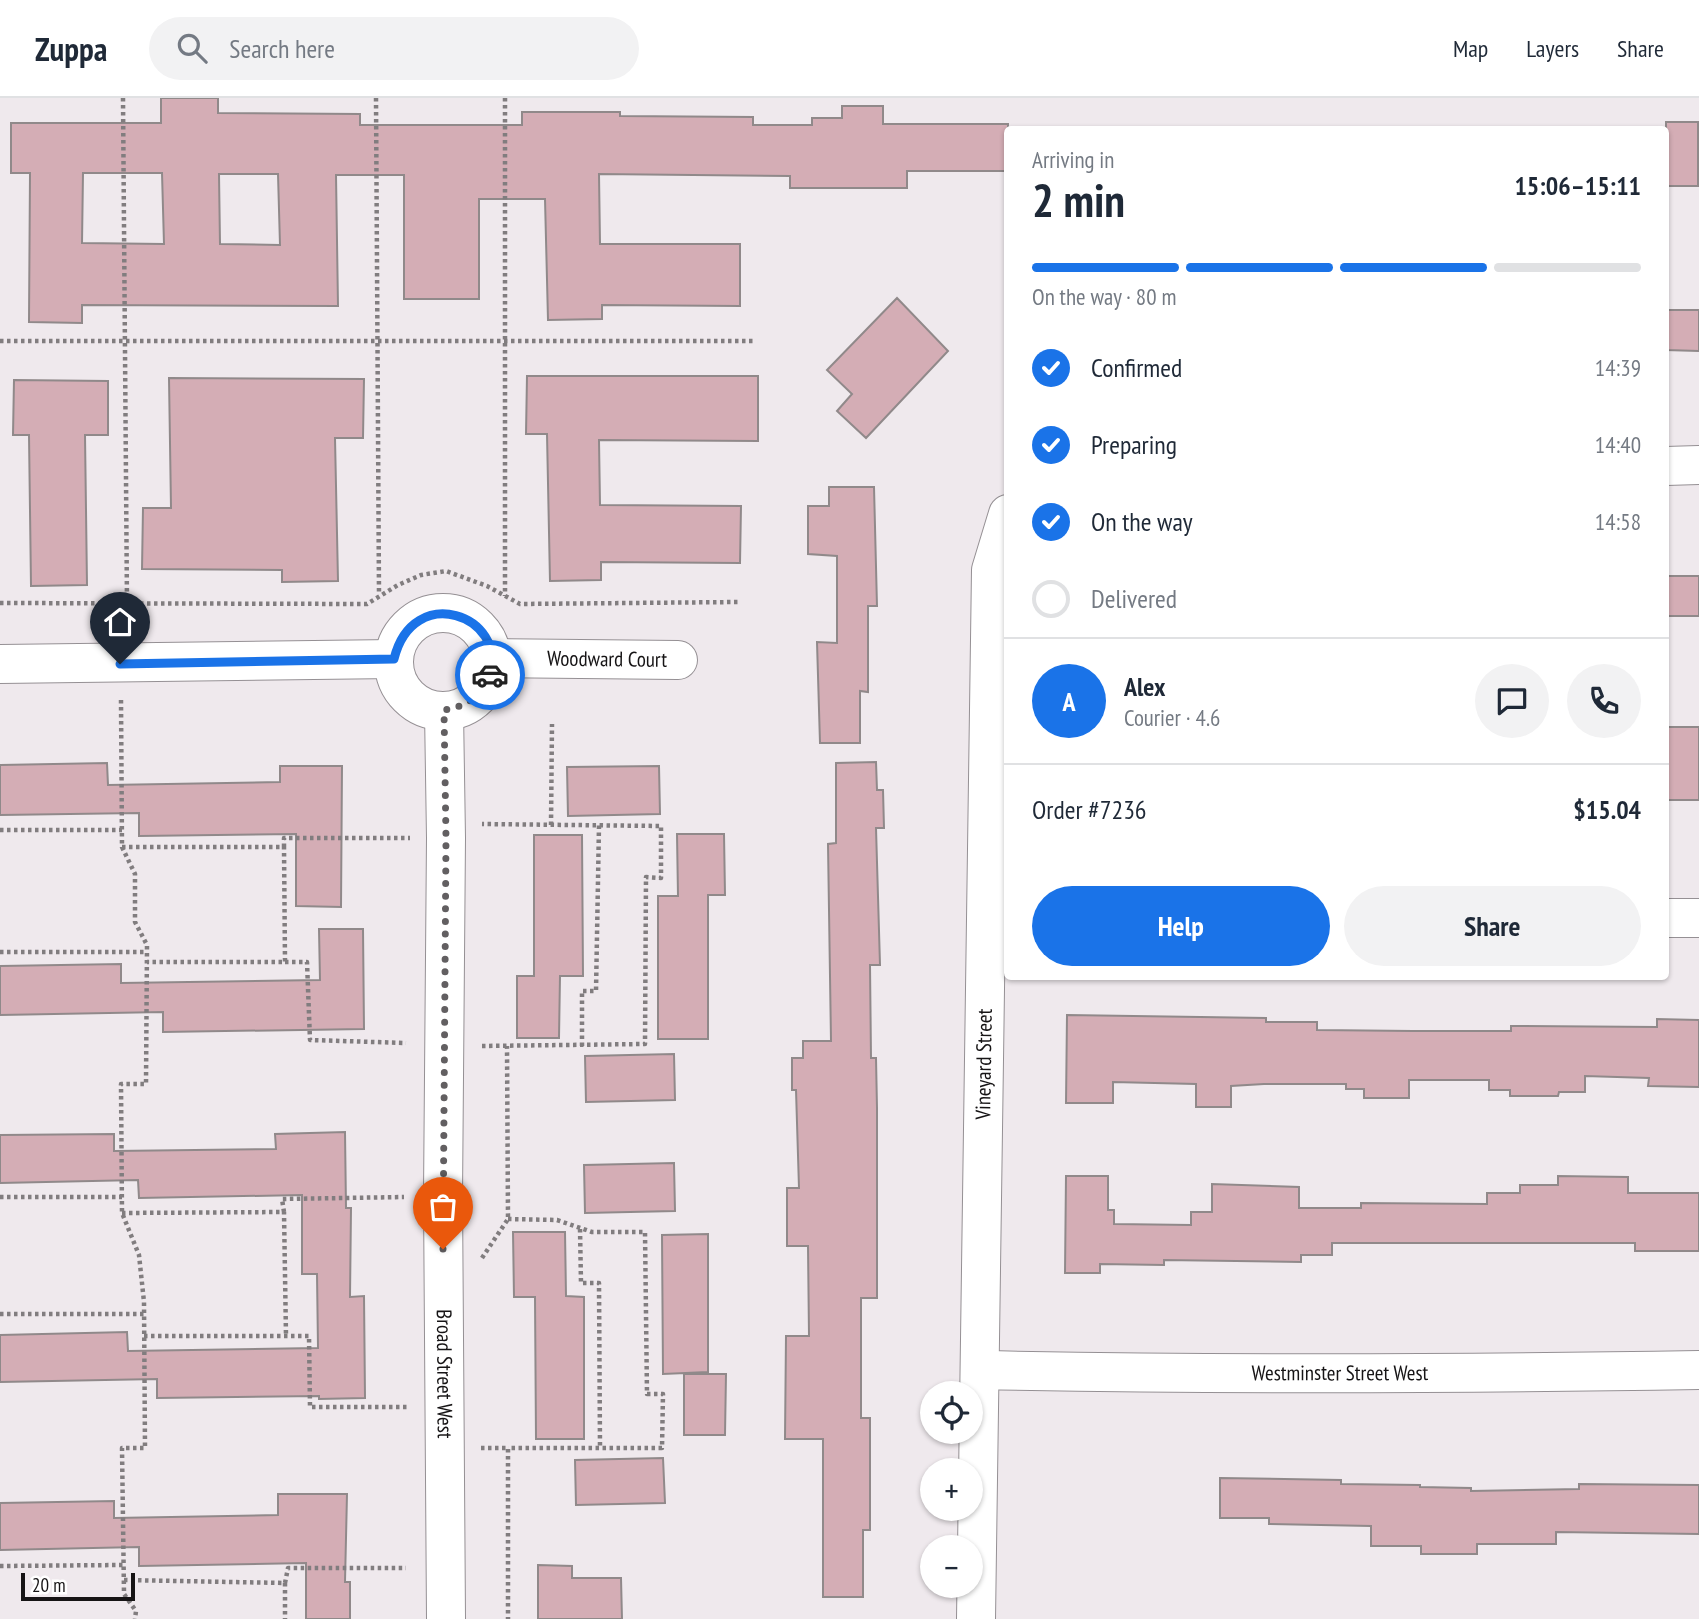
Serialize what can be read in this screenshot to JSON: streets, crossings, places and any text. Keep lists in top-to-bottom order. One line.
{"streets":{"street":["Woodward Court","Vineyard Street","Westminster Street West","Broad Street West"]},"crossings":[["Woodward Court","Broad Street West"],["Vineyard Street","Westminster Street West"]],"scale_bar":"20 m","page":{"header":"Zuppa","search":"Search here","nav":["Map","Layers","Share"],"heading":["2 min","Arriving in","15:06–15:11"],"panel":["Alex","Courier · 4.6","Order #7236","$15.04"],"bar":"On the way · 80 m","list":[["Confirmed","14:39"],["Preparing","14:40"],["On the way","14:58"],"Delivered"],"round":"A","buttons":["Help","Share"],"map_buttons":["+","−"],"scale":"20 m"}}
